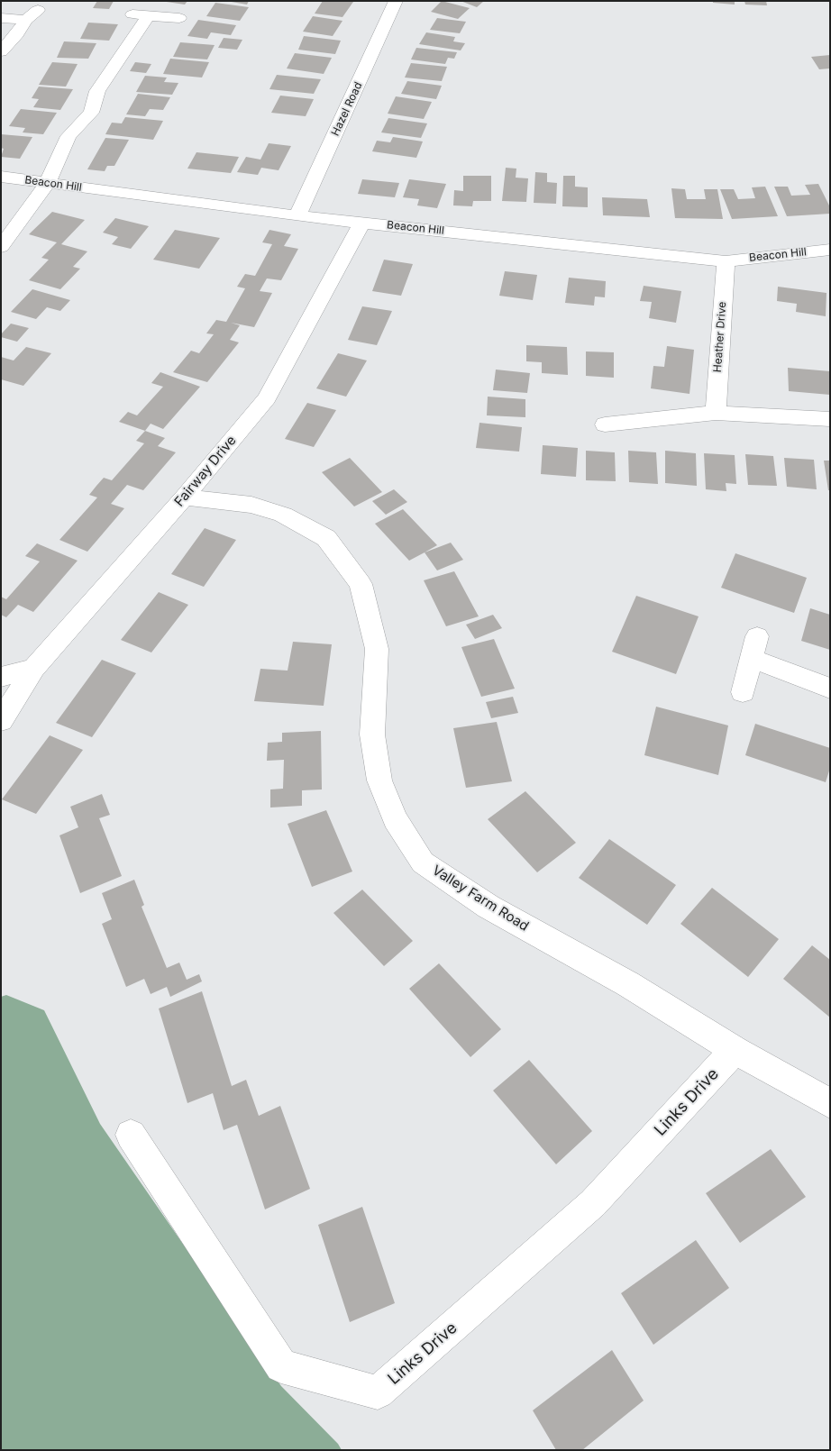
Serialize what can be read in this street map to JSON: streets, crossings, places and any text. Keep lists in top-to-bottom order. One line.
{"streets":{"street":["Hazel Road","Beacon Hill","Heather Drive","Fairway Drive","Valley Farm Road","Links Drive"]},"crossings":[["Hazel Road","Beacon Hill"],["Beacon Hill","Heather Drive"],["Beacon Hill","Fairway Drive"],["Fairway Drive","Valley Farm Road"],["Valley Farm Road","Links Drive"]]}
